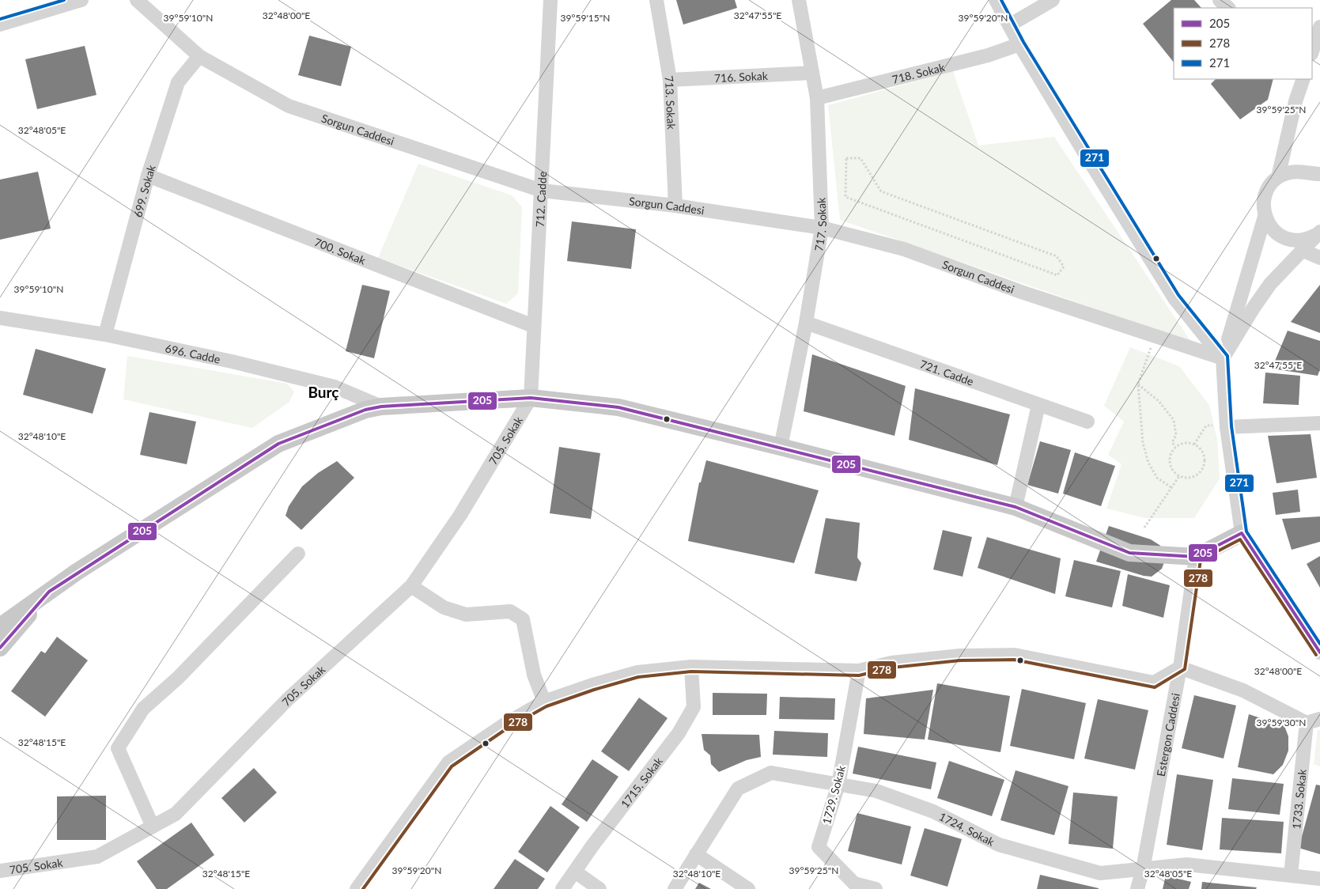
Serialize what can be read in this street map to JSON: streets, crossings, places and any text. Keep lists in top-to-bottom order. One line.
{"streets":{"street":["718. Sokak","716. Sokak","713. Sokak","Sorgun Caddesi","699. Sokak","712. Cadde","717. Sokak","700. Sokak","696. Cadde","721. Cadde","705. Sokak","Estergon Caddesi","1715. Sokak","1729. Sokak","1733. Sokak","1724. Sokak"]},"crossings":[["718. Sokak","717. Sokak"],["716. Sokak","713. Sokak"],["716. Sokak","717. Sokak"],["713. Sokak","Sorgun Caddesi"],["Sorgun Caddesi","699. Sokak"],["Sorgun Caddesi","712. Cadde"],["Sorgun Caddesi","717. Sokak"],["699. Sokak","700. Sokak"],["699. Sokak","696. Cadde"],["712. Cadde","700. Sokak"],["712. Cadde","705. Sokak"],["717. Sokak","721. Cadde"],["Estergon Caddesi","1724. Sokak"],["1729. Sokak","1724. Sokak"],["1733. Sokak","1724. Sokak"]],"districts":["Burç"],"lines":["transit line 271","transit line 205","transit line 278"],"legend":["205","278","271"],"coordinates":["32°48'00\"E","32°47'55\"E","39°59'10\"N","39°59'15\"N","39°59'20\"N","39°59'25\"N","32°48'05\"E","32°48'10\"E","39°59'30\"N","32°48'15\"E"]}
